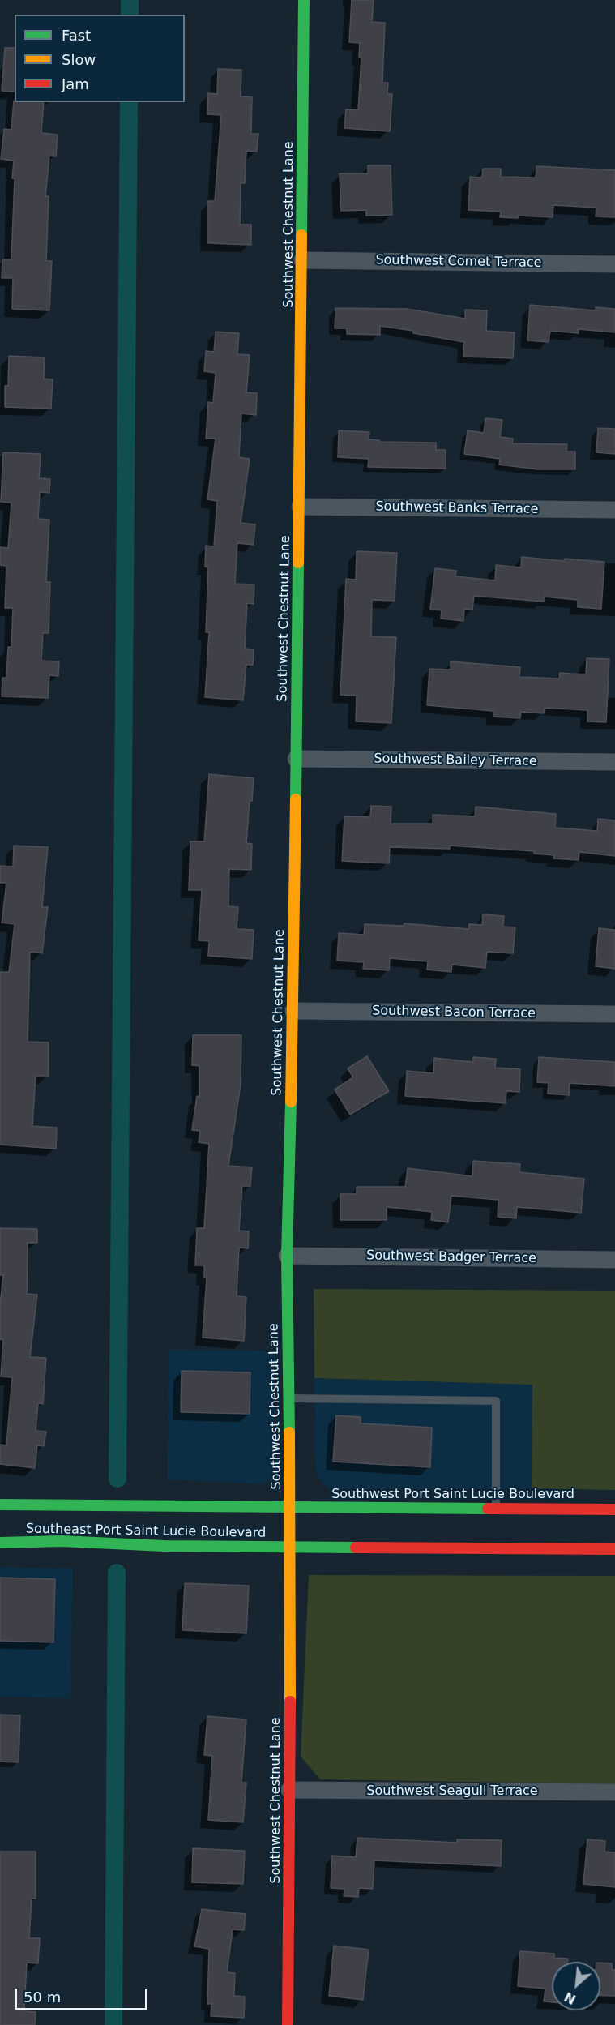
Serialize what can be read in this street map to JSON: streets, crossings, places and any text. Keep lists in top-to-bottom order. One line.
{"streets":{"street":["Southwest Chestnut Lane","Southwest Comet Terrace","Southwest Banks Terrace","Southwest Bailey Terrace","Southwest Bacon Terrace","Southwest Badger Terrace","Southwest Port Saint Lucie Boulevard","Southeast Port Saint Lucie Boulevard","Southwest Seagull Terrace"]},"crossings":[["Southwest Chestnut Lane","Southwest Comet Terrace"],["Southwest Chestnut Lane","Southwest Banks Terrace"],["Southwest Chestnut Lane","Southwest Bailey Terrace"],["Southwest Chestnut Lane","Southwest Bacon Terrace"],["Southwest Chestnut Lane","Southwest Badger Terrace"],["Southwest Chestnut Lane","Southwest Port Saint Lucie Boulevard"],["Southwest Chestnut Lane","Southeast Port Saint Lucie Boulevard"],["Southwest Chestnut Lane","Southwest Seagull Terrace"],["Southwest Port Saint Lucie Boulevard","Southeast Port Saint Lucie Boulevard"]],"legend":["Fast","Slow","Jam"],"scale_bar":"50 m","north":"bottom left"}
